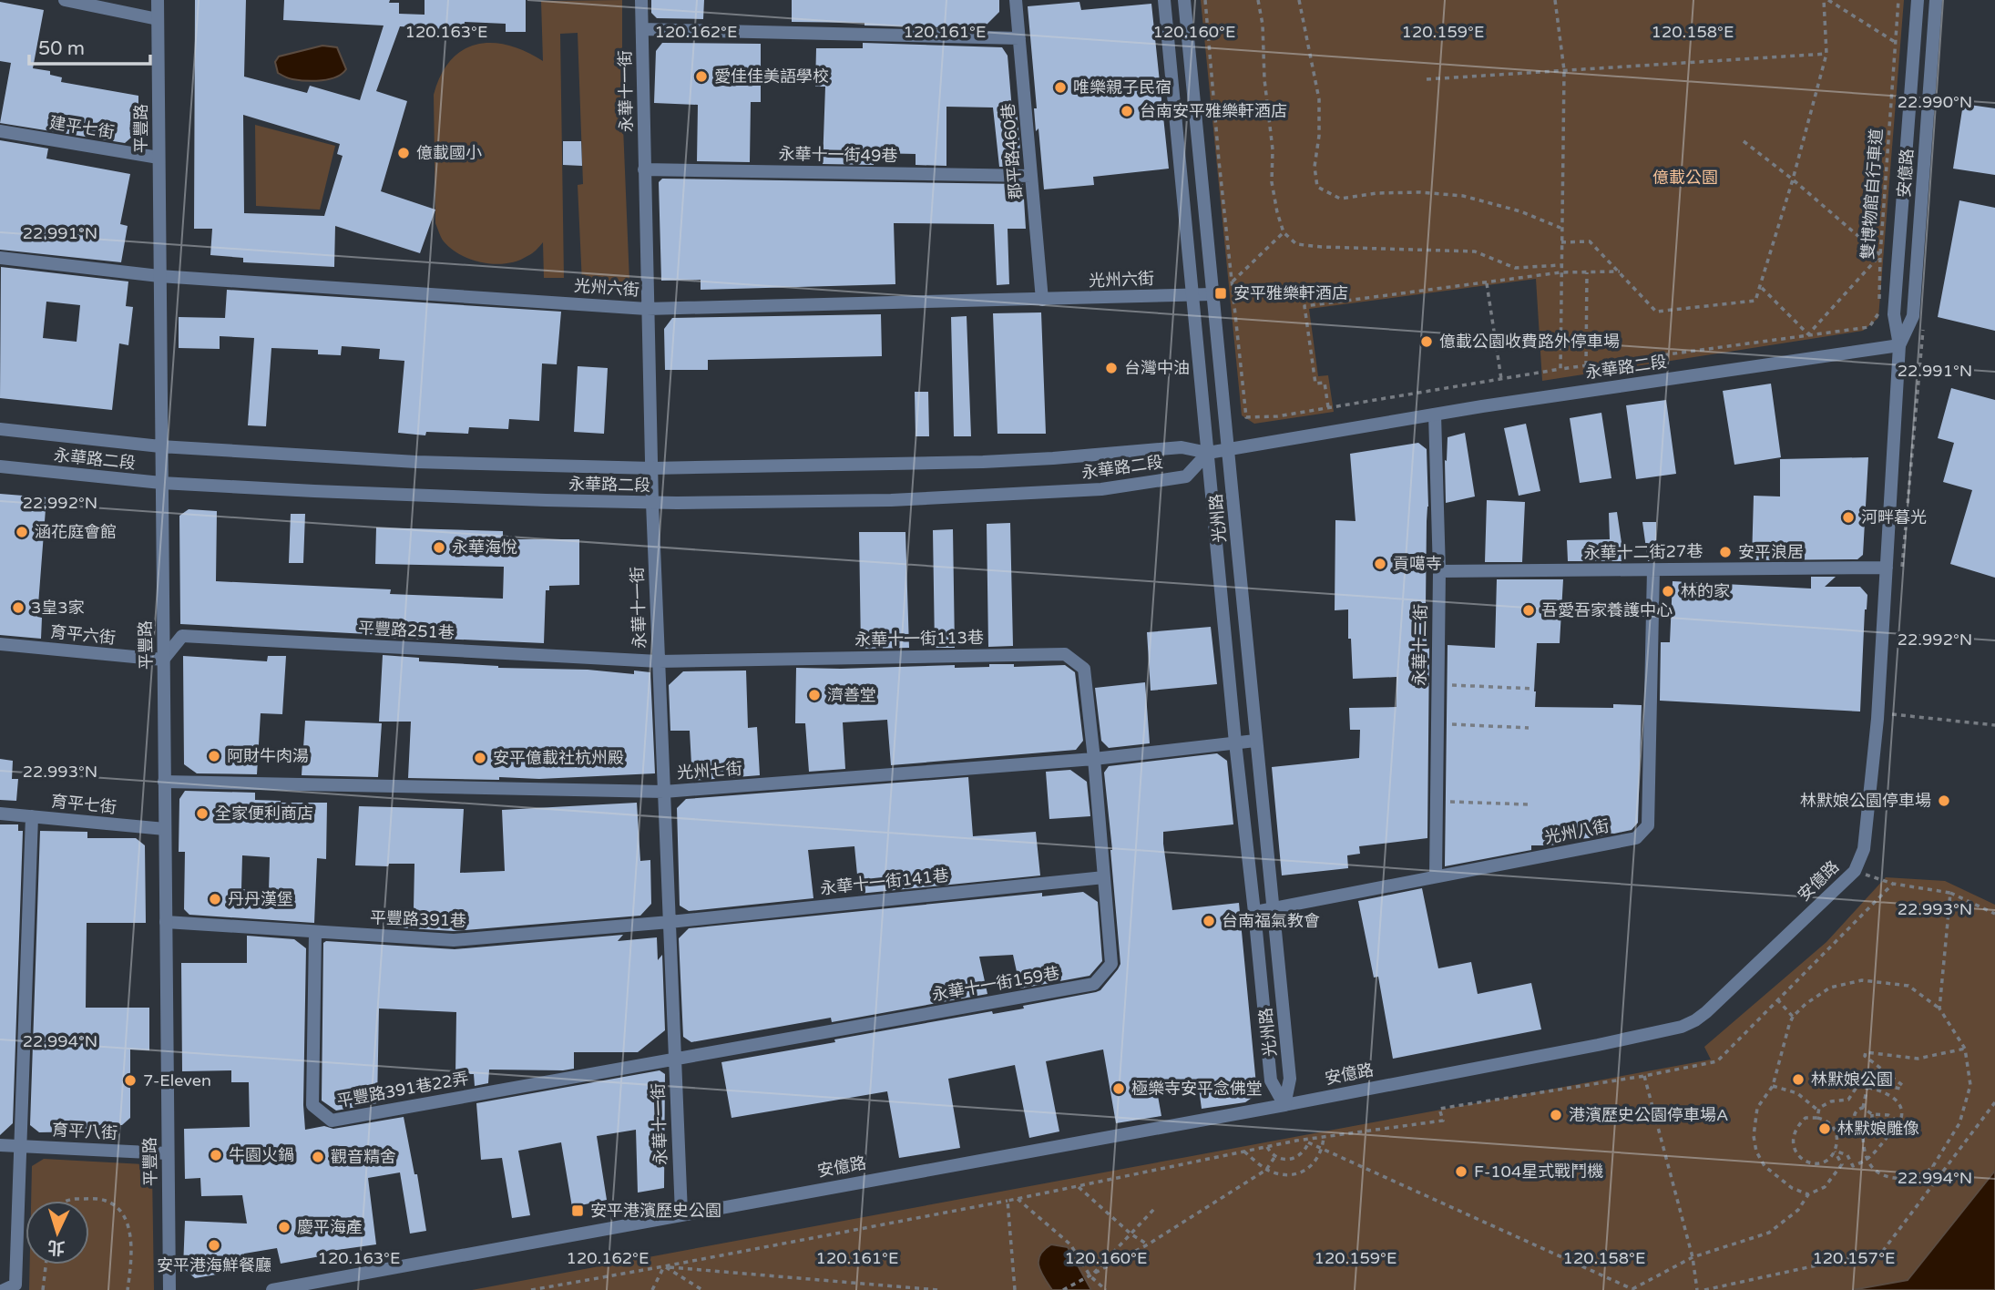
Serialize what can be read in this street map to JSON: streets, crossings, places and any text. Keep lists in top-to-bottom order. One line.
{"streets":{"street":["永華十一街","建平七街","平豐路","郡平路460巷","永華十一街49巷","安億路","光州六街","永華路二段","光州路","永華十二街27巷","平豐路251巷","育平六街","永華十一街113巷","永華十二街","光州七街","育平七街","光州八街","永華十一街141巷","平豐路391巷","永華十一街159巷","平豐路391巷22弄","育平八街"],"path":["雙博物館自行車道"]},"crossings":[["永華十一街","永華十一街49巷"],["永華十一街","安億路"],["永華十一街","光州六街"],["永華十一街","永華路二段"],["永華十一街","平豐路251巷"],["永華十一街","永華十一街113巷"],["永華十一街","光州七街"],["永華十一街","永華十一街141巷"],["永華十一街","平豐路391巷"],["永華十一街","永華十一街159巷"],["永華十一街","平豐路391巷22弄"],["建平七街","平豐路"],["平豐路","光州六街"],["平豐路","永華路二段"],["平豐路","平豐路251巷"],["平豐路","育平六街"],["平豐路","光州七街"],["平豐路","育平七街"],["平豐路","平豐路391巷"],["平豐路","育平八街"],["郡平路460巷","永華十一街49巷"],["郡平路460巷","光州六街"],["安億路","永華路二段"],["安億路","光州路"],["安億路","永華十二街27巷"],["光州六街","光州路"],["永華路二段","光州路"],["永華路二段","永華十二街"],["光州路","光州七街"],["光州路","光州八街"],["永華十二街27巷","永華十二街"],["永華十二街27巷","光州八街"],["平豐路251巷","育平六街"],["平豐路251巷","永華十一街113巷"],["永華十一街113巷","光州七街"],["永華十一街113巷","永華十一街159巷"],["永華十二街","光州八街"],["光州七街","永華十一街159巷"],["永華十一街141巷","平豐路391巷"],["永華十一街141巷","永華十一街159巷"],["平豐路391巷","平豐路391巷22弄"],["永華十一街159巷","平豐路391巷22弄"]],"parks":["億載公園"],"places":{"other":["愛佳佳美語學校","唯樂親子民宿","台南安平雅樂軒酒店","億載國小","億載公園收費路外停車場","台灣中油","河畔暮光","涵花庭會館","永華海悅","安平浪居","貢噶寺","林的家","3皇3家","吾愛吾家養護中心","濟善堂","阿財牛肉湯","安平億載社杭州殿","林默娘公園停車場","全家便利商店","丹丹漢堡","台南福氣教會","林默娘公園","7-Eleven","極樂寺安平念佛堂","港濱歷史公園停車場A","林默娘雕像","牛園火鍋","觀音精舍","F-104星式戰鬥機","慶平海產","安平港海鮮餐廳"],"transit":["安平雅樂軒酒店","安平港濱歷史公園"]},"scale_bar":"50 m","north":"bottom","coordinates":["120.163°E","120.162°E","120.160°E","120.159°E","120.158°E","120.161°E","22.990°N","22.991°N","22.992°N","22.993°N","22.994°N","120.157°E"]}
